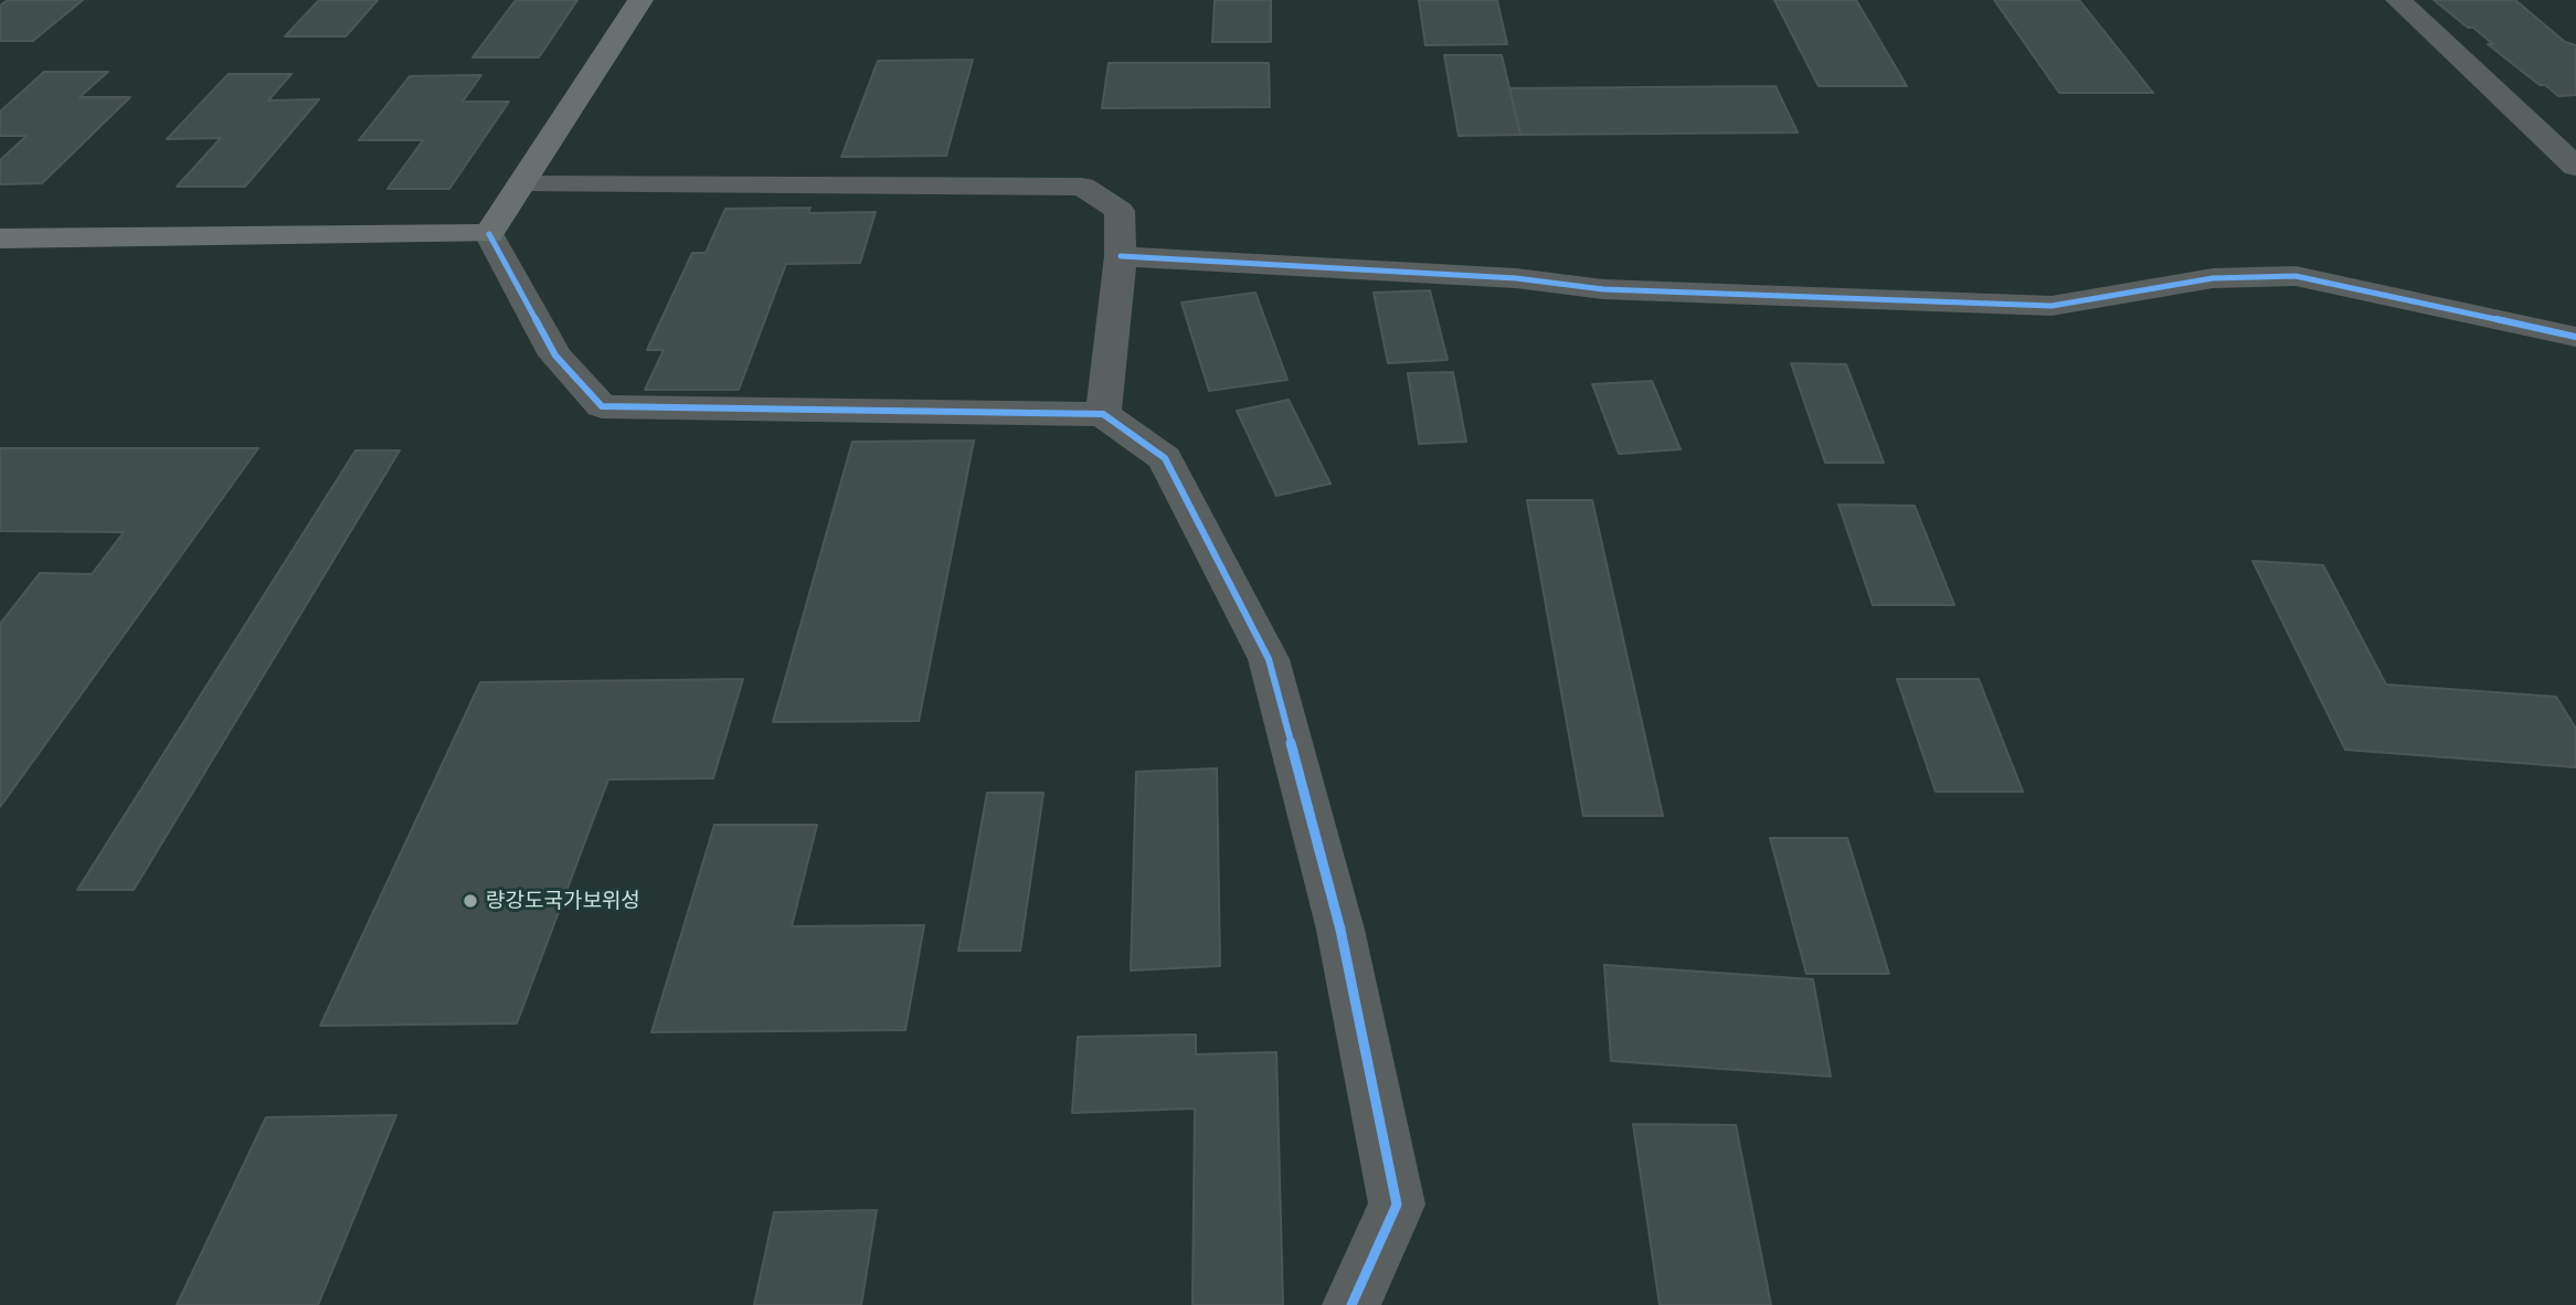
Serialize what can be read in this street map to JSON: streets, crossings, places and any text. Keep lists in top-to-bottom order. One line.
{"places":["량강도국가보위성"]}
